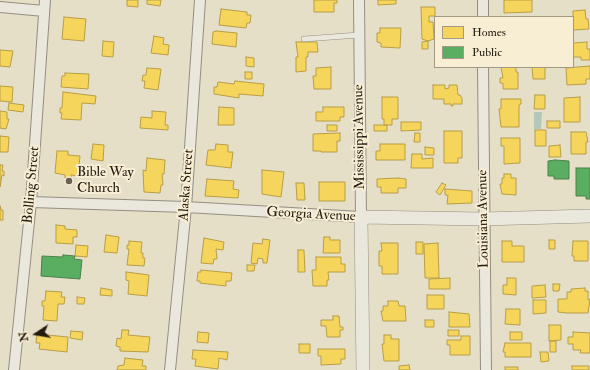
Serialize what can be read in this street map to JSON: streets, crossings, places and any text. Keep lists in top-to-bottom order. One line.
{"streets":{"street":["Mississippi Avenue","Bolling Street","Alaska Street","Georgia Avenue","Louisiana Avenue"]},"crossings":[["Mississippi Avenue","Georgia Avenue"],["Bolling Street","Georgia Avenue"],["Alaska Street","Georgia Avenue"],["Georgia Avenue","Louisiana Avenue"]],"places":["Bible Way Church"],"legend":["Homes","Public"],"north":"left"}
